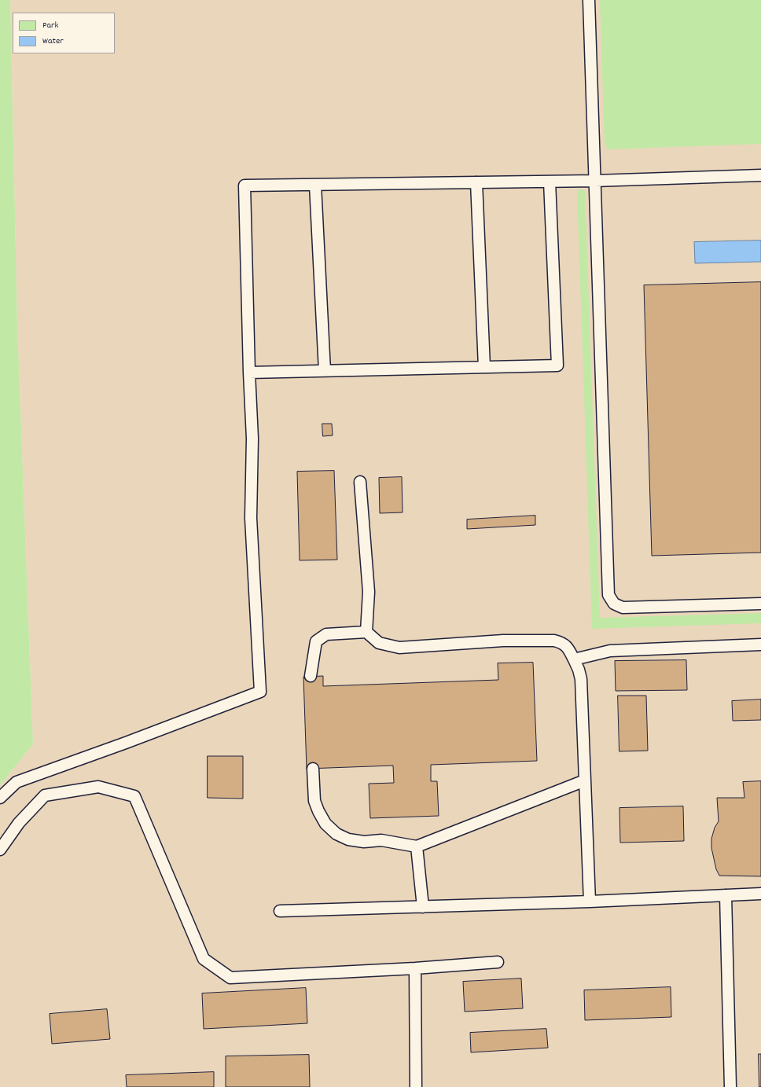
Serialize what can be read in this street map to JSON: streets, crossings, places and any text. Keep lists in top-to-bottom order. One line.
{"legend":["Park","Water"]}
